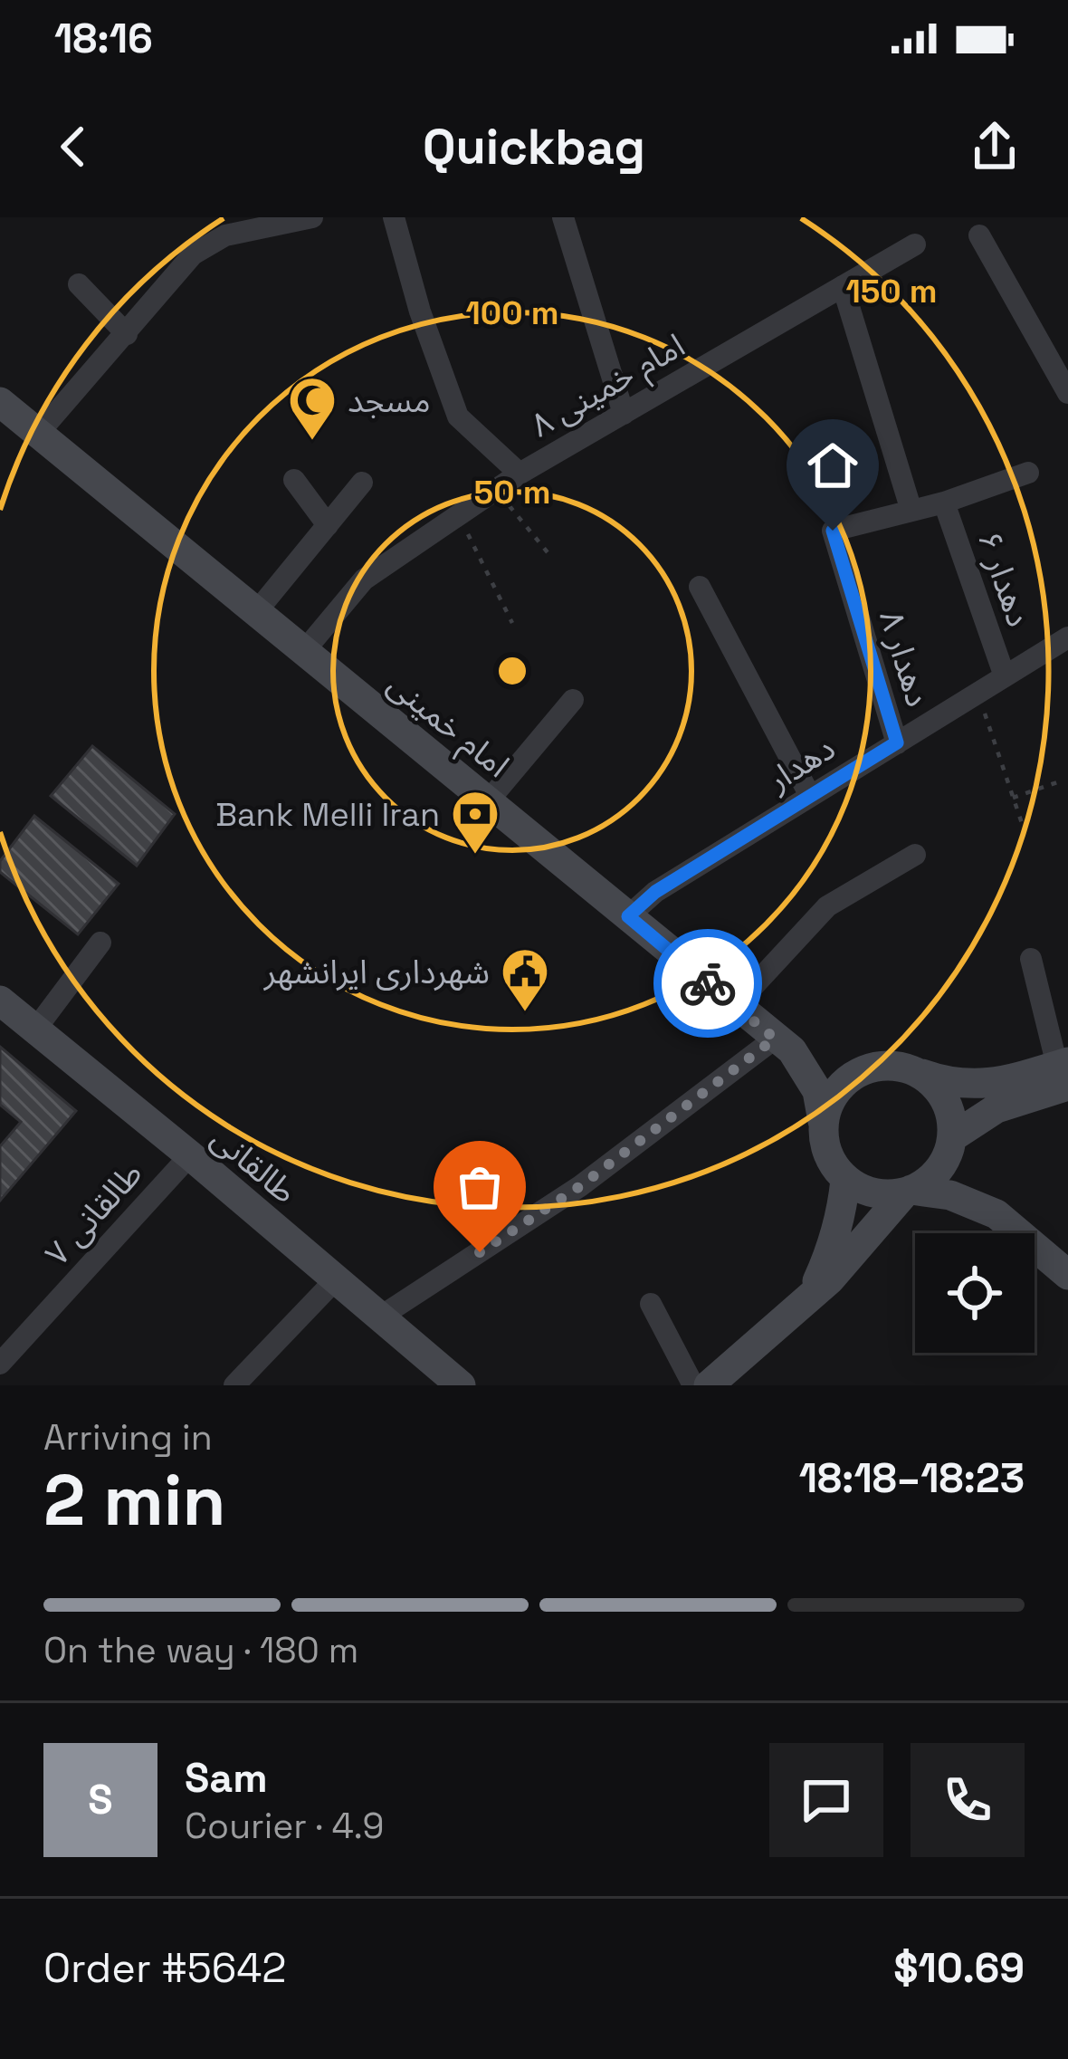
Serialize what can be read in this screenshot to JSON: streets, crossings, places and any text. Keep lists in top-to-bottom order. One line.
{"streets":{"main road":["امام خمینی","طالقانی"],"street":["امام خمینی ۸","دهدار ۶","دهدار ۸","دهدار","طالقانی ۷"]},"crossings":[["امام خمینی ۸","امام خمینی"],["دهدار ۶","دهدار"],["دهدار ۸","دهدار"],["امام خمینی","دهدار"],["طالقانی","طالقانی ۷"]],"places":{"mosque":["مسجد"],"bank":["Bank Melli Iran"],"public building":["شهرداری ایرانشهر"]},"page":{"status":"18:16","header":"Quickbag","heading":["2 min","Arriving in","18:18–18:23"],"panel":["Sam","Courier · 4.9","Order #5642","$10.69"],"bar":"On the way · 180 m","round":"S"},"rings":["150 m","100 m","50 m"]}
